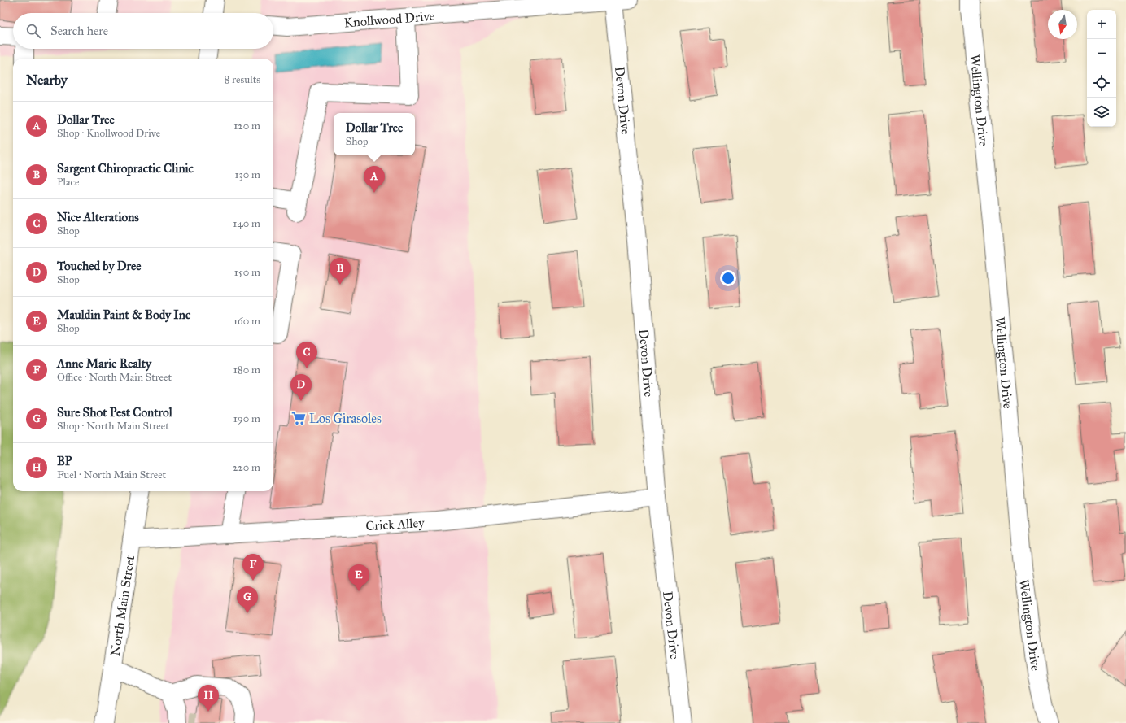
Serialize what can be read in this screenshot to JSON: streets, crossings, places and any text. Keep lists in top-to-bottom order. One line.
{"streets":{"street":["Knollwood Drive","Devon Drive","Wellington Drive","Crick Alley","North Main Street"]},"crossings":[["Knollwood Drive","Devon Drive"],["Devon Drive","Crick Alley"],["Crick Alley","North Main Street"]],"places":{"supermarket":["Los Girasoles"]},"north":"bottom","page":{"map_buttons":["+","−"],"search":"Search here","heading":["Nearby","8 results"],"list":[{"mark":"A","name":"Dollar Tree","note":"Shop · Knollwood Drive","value":"120 m"},{"mark":"B","name":"Sargent Chiropractic Clinic","note":"Place","value":"130 m"},{"mark":"C","name":"Nice Alterations","note":"Shop","value":"140 m"},{"mark":"D","name":"Touched by Dree","note":"Shop","value":"150 m"},{"mark":"E","name":"Mauldin Paint & Body Inc","note":"Shop","value":"160 m"},{"mark":"F","name":"Anne Marie Realty","note":"Office · North Main Street","value":"180 m"},{"mark":"G","name":"Sure Shot Pest Control","note":"Shop · North Main Street","value":"190 m"},{"mark":"H","name":"BP","note":"Fuel · North Main Street","value":"220 m"}],"popup":["Dollar Tree","Shop"],"pins":["A","B","C","D","F","E","G","H"]}}
